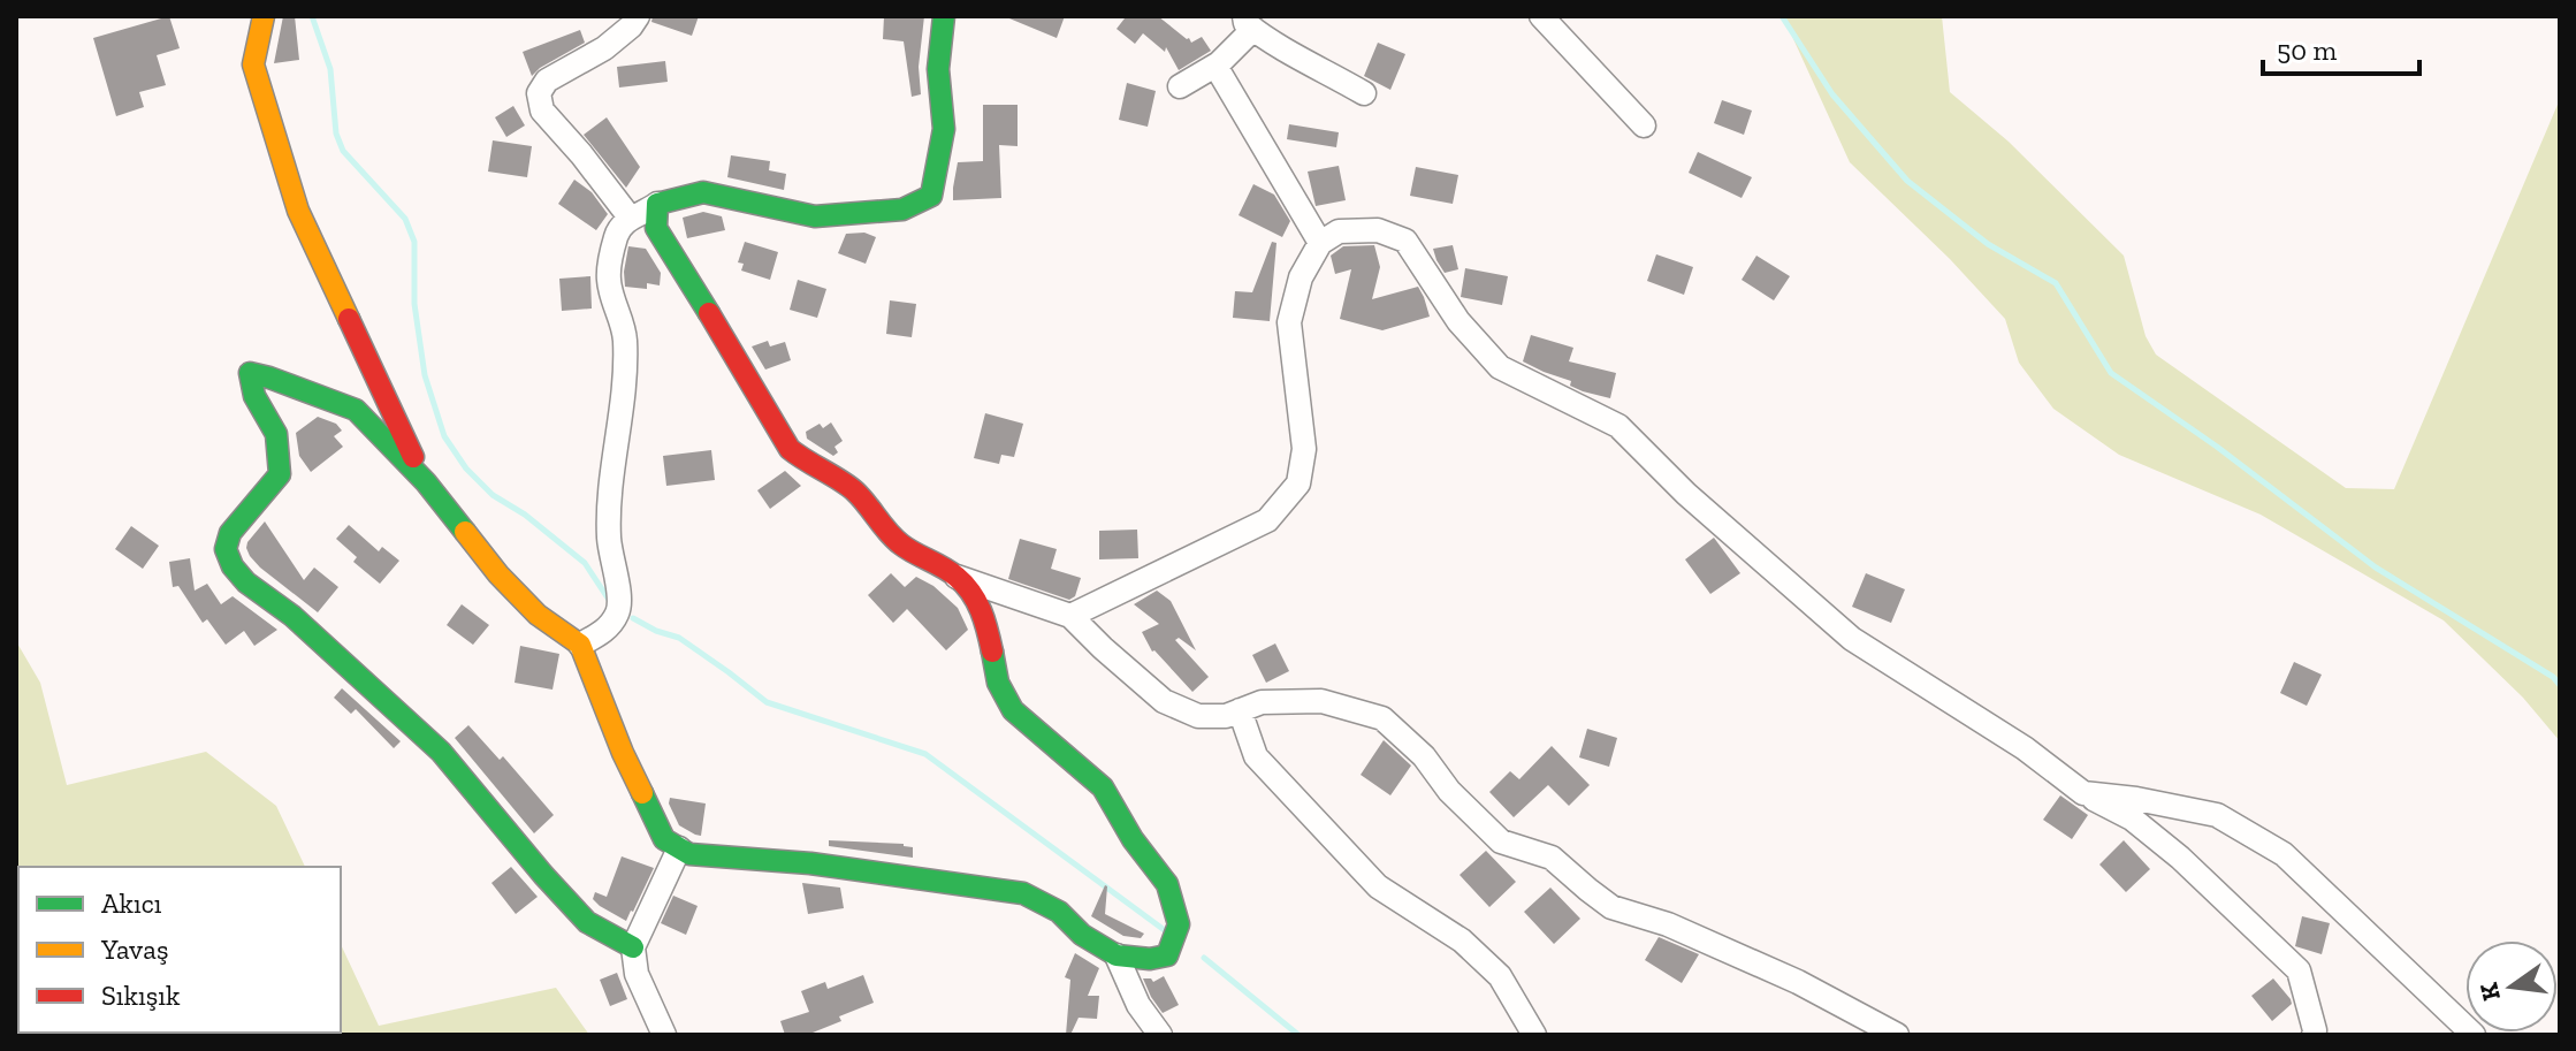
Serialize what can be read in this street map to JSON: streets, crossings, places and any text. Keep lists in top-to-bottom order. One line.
{"legend":["Akıcı","Yavaş","Sıkışık"],"scale_bar":"50 m","north":"left"}
